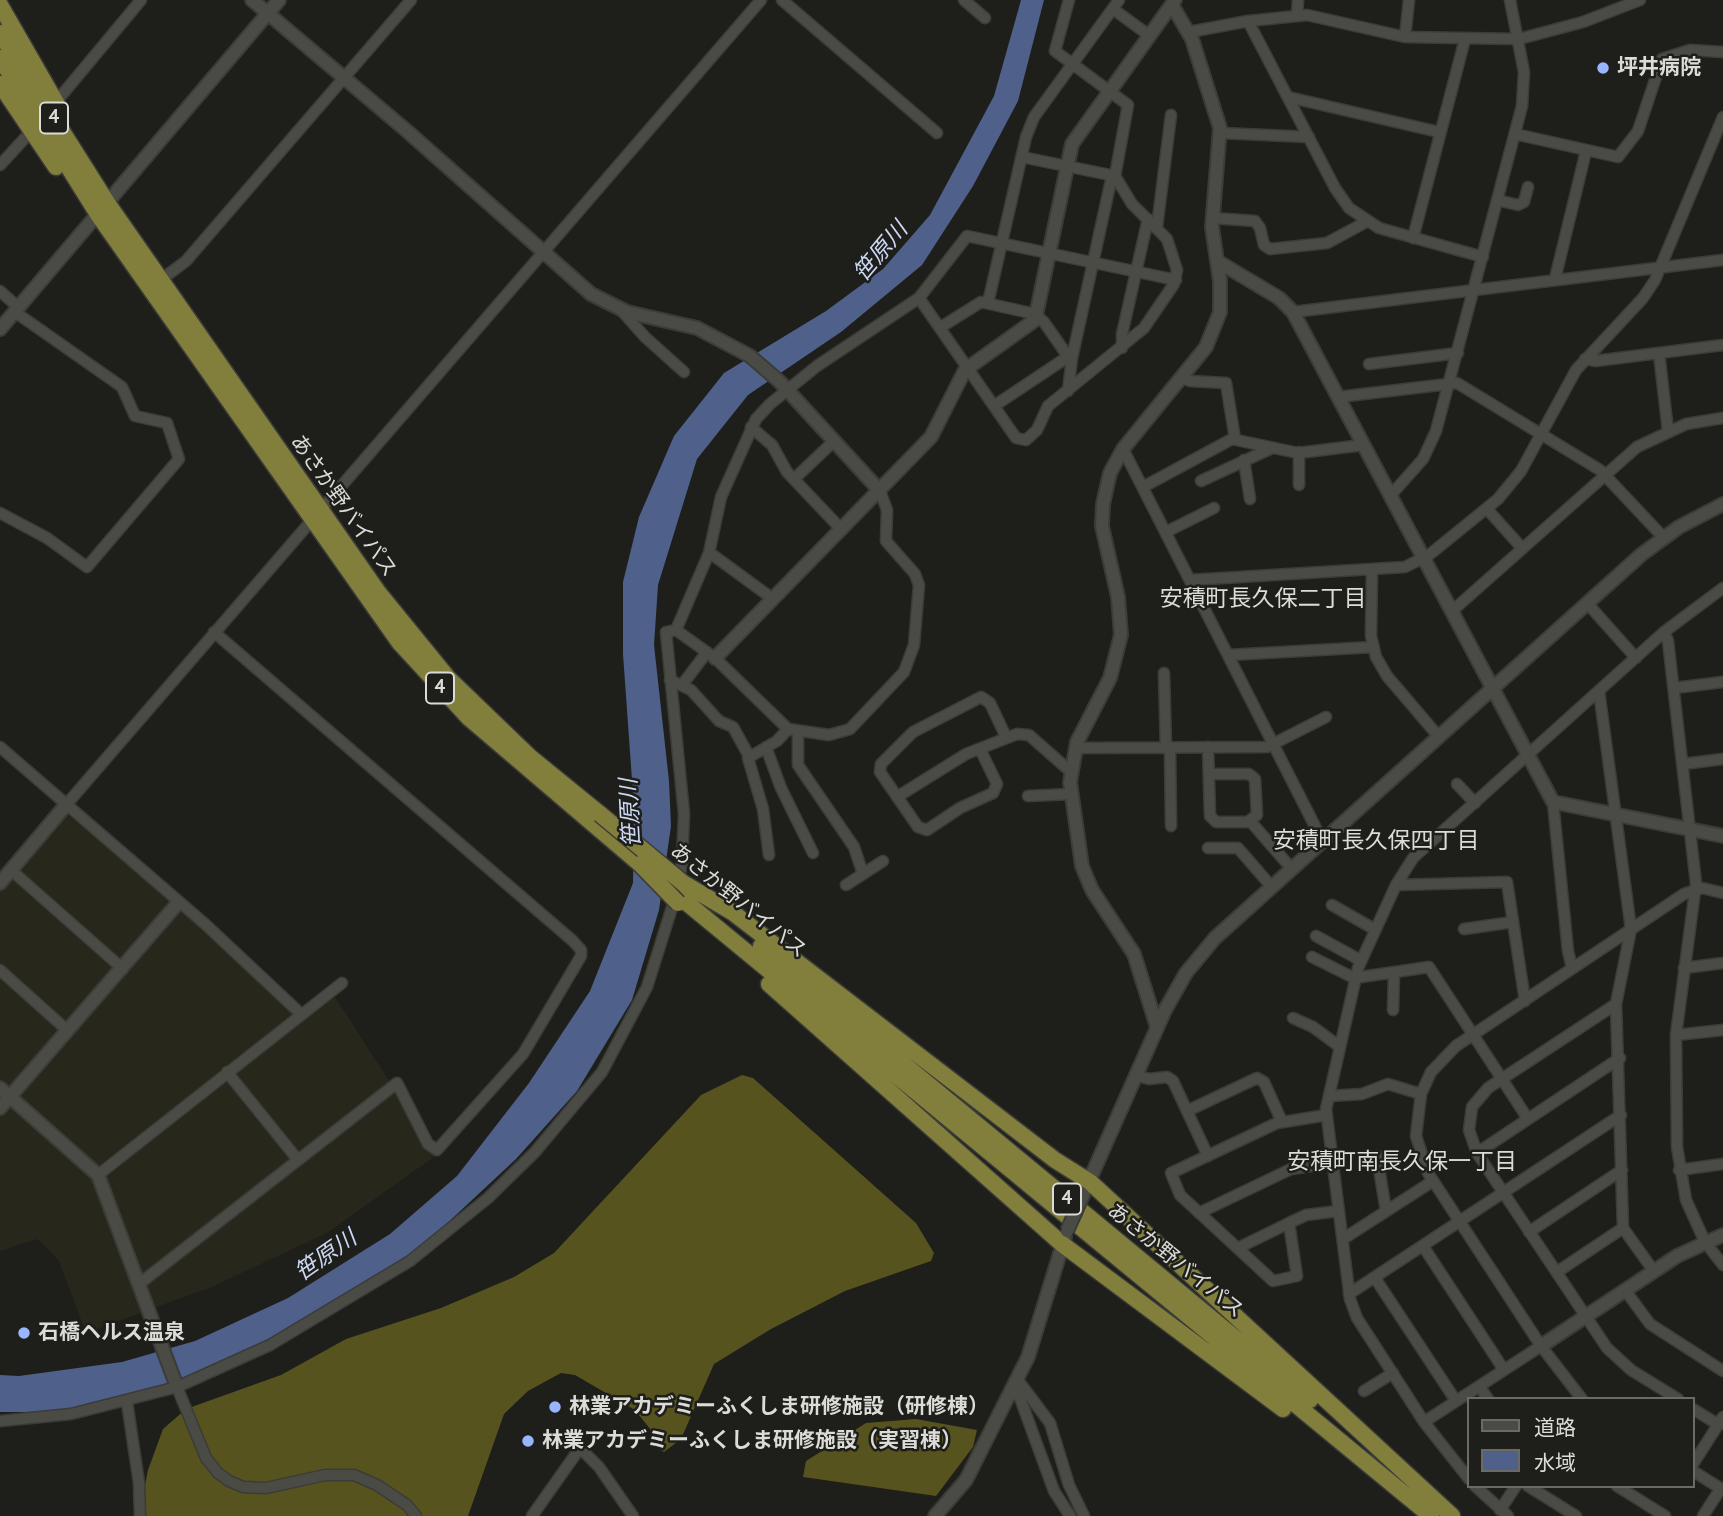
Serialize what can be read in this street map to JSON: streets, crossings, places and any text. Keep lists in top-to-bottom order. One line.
{"streets":{"highway":["4","あさか野バイパス"]},"crossings":[["4","あさか野バイパス"]],"districts":["安積町長久保二丁目","安積町長久保四丁目","安積町南長久保一丁目"],"water":["笹原川"],"places":["坪井病院","石橋ヘルス温泉","林業アカデミーふくしま研修施設（研修棟）","林業アカデミーふくしま研修施設（実習棟）"],"legend":["道路","水域"]}
